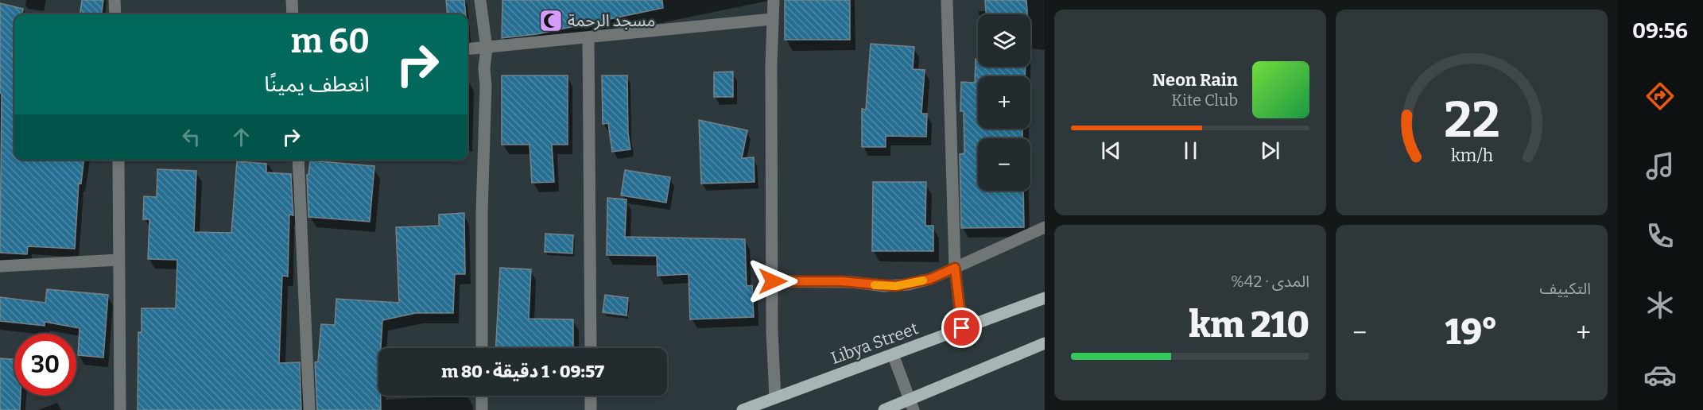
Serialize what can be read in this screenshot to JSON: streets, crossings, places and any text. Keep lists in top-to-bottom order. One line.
{"streets":{"main road":["Libya Street"]},"places":{"mosque":["مسجد الرحمة"]},"page":{"tabs":"09:56","map_buttons":["+","−"],"turn":["60 m","انعطف يمينًا"],"song":["Neon Rain","Kite Club"],"tile":["التكييف",["المدى · 42%","210 km"]],"heat":["−","19°","+"],"limit":"30","trip":"09:57 · 1 دقيقة · 80 m","gauge":["22","km/h"]}}
